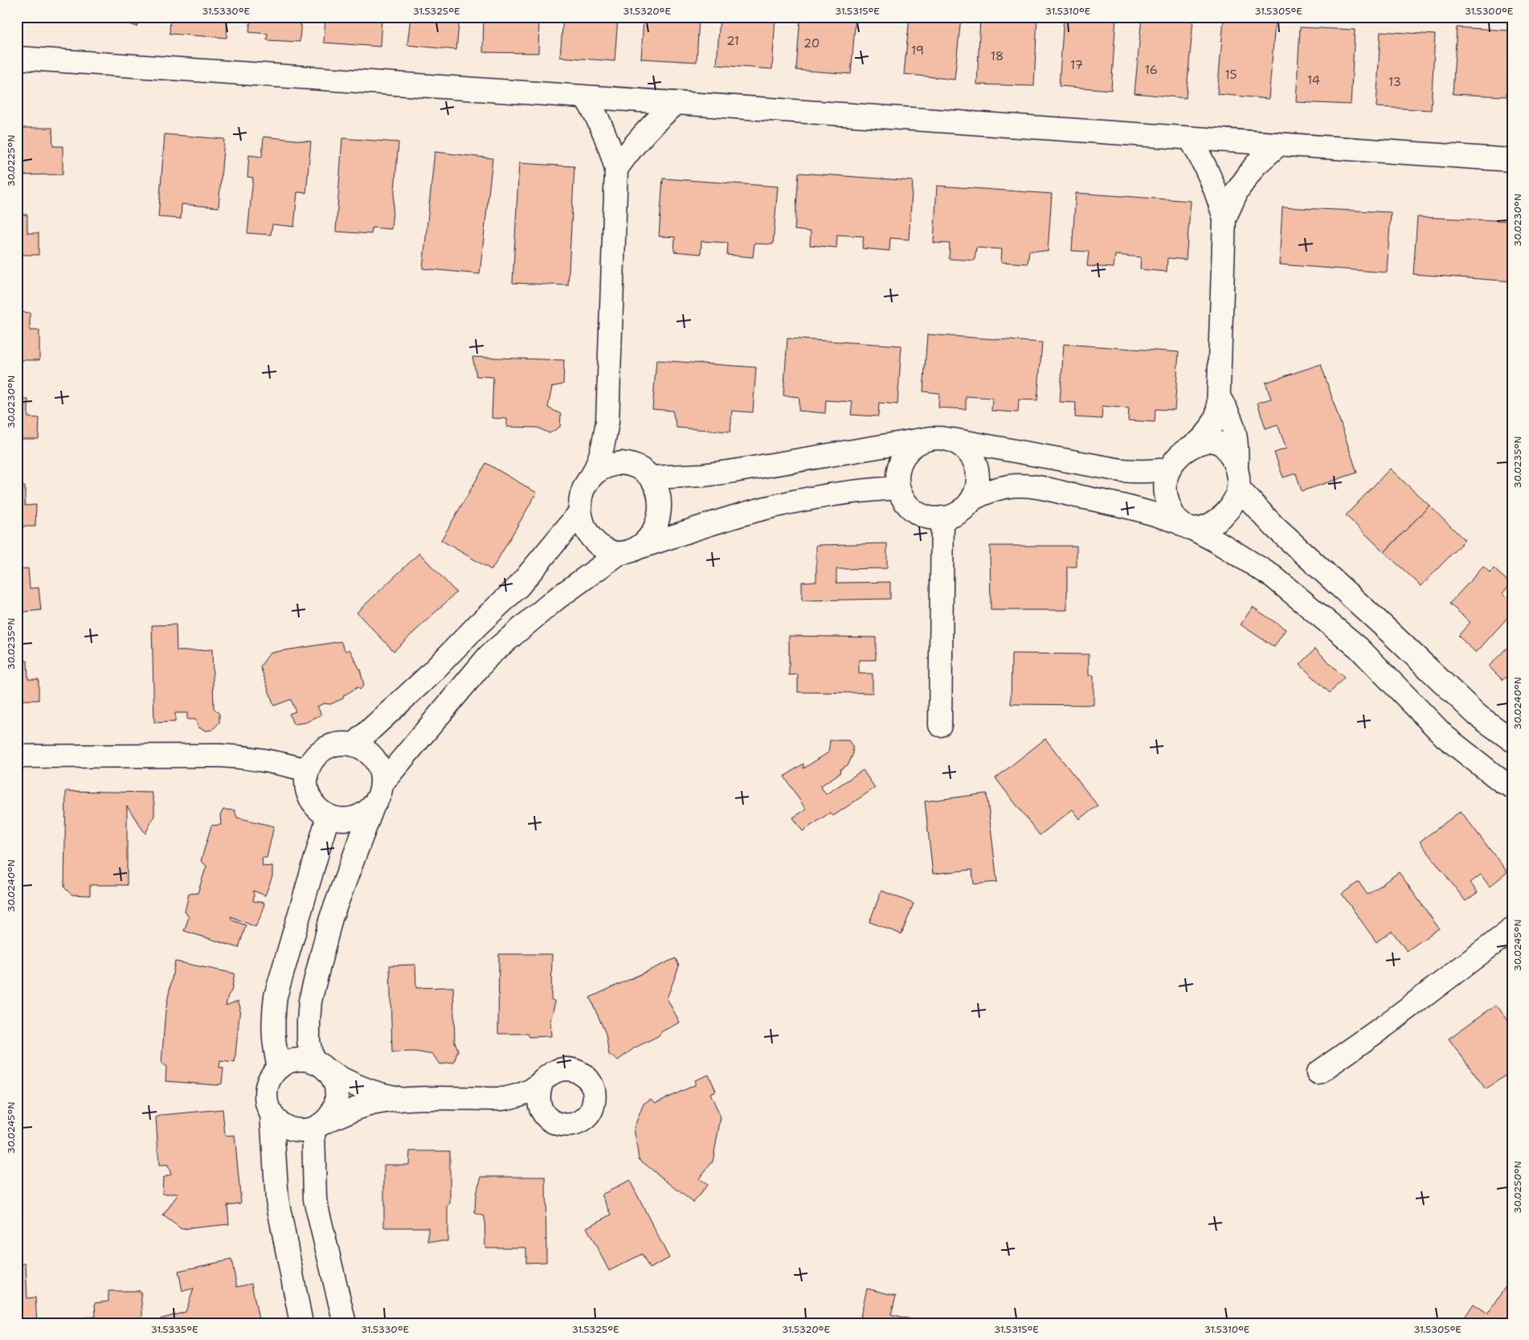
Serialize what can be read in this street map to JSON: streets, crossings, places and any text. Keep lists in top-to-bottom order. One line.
{"house_numbers":["21","20","19","18","17","16","15","14","13"],"coordinates":["31.5330°E","31.5325°E","31.5320°E","31.5315°E","31.5310°E","31.5305°E","31.5300°E","30.0225°N","30.0230°N","30.0235°N","30.0240°N","30.0245°N","30.0250°N","31.5335°E"]}
